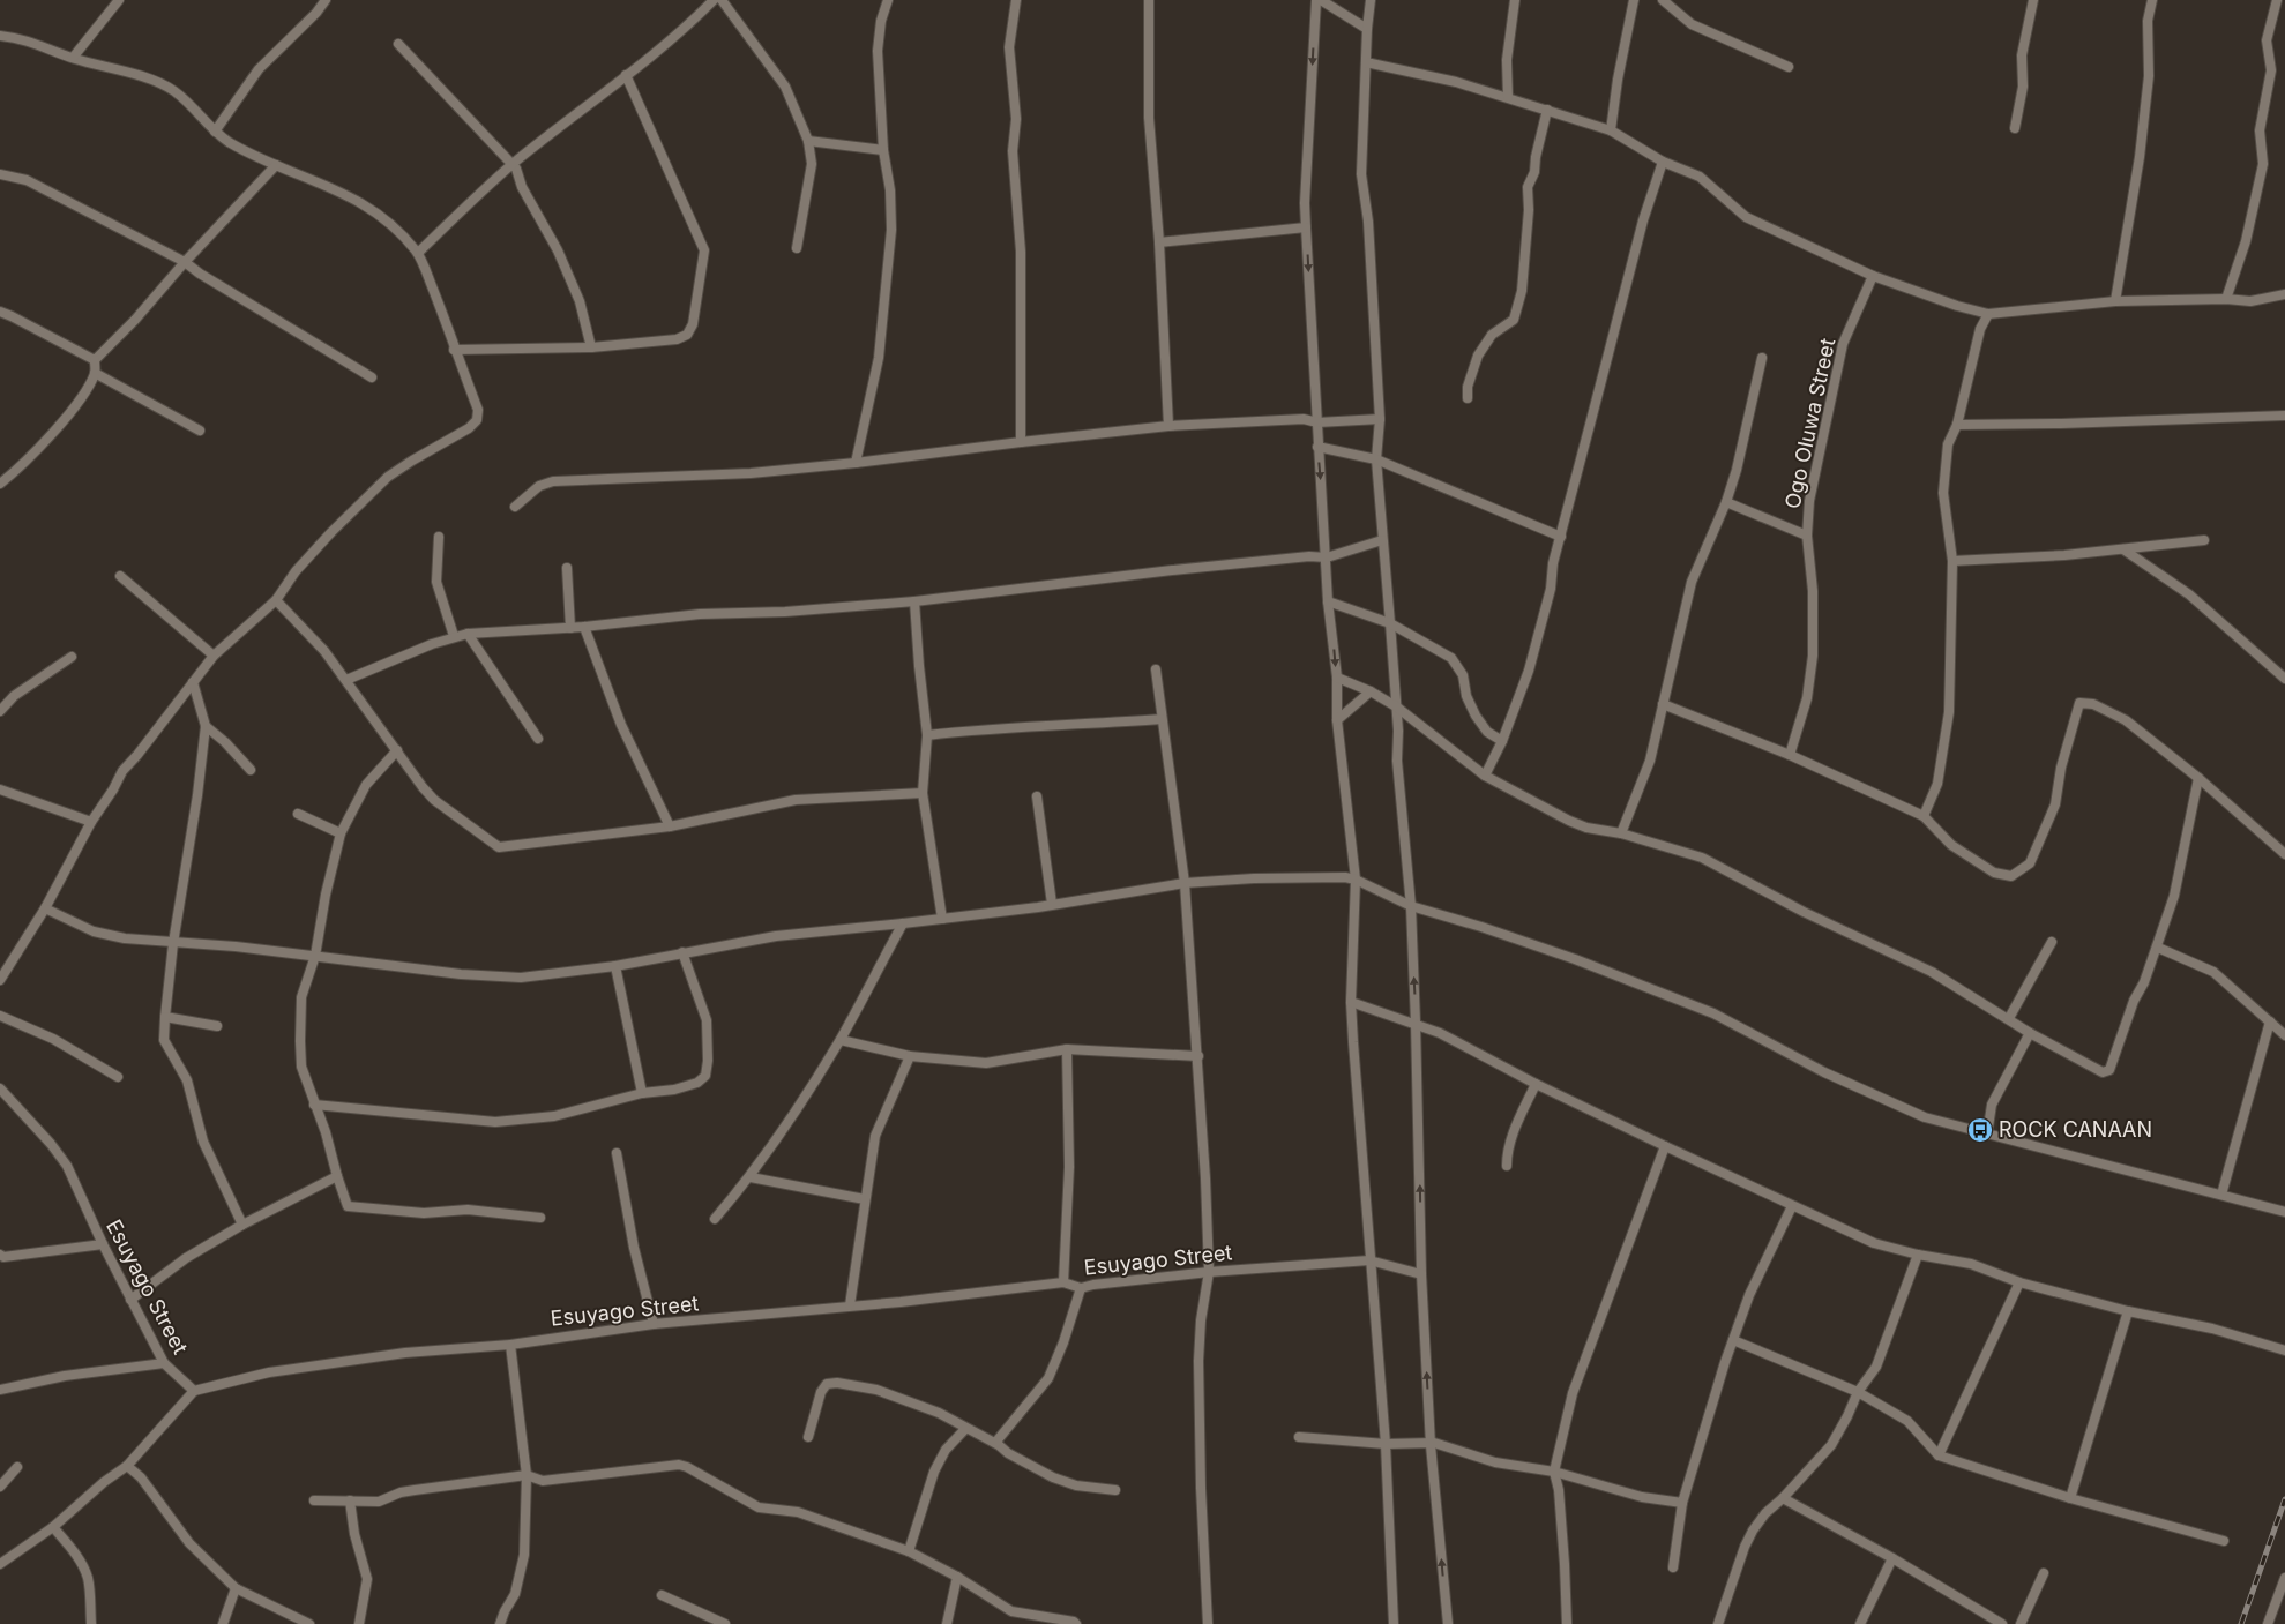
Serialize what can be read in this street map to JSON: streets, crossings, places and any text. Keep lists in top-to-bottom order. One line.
{"streets":{"street":["Ogo Oluwa Street","Esuyago Street"]},"places":{"bus stop":["ROCK CANAAN"]}}
